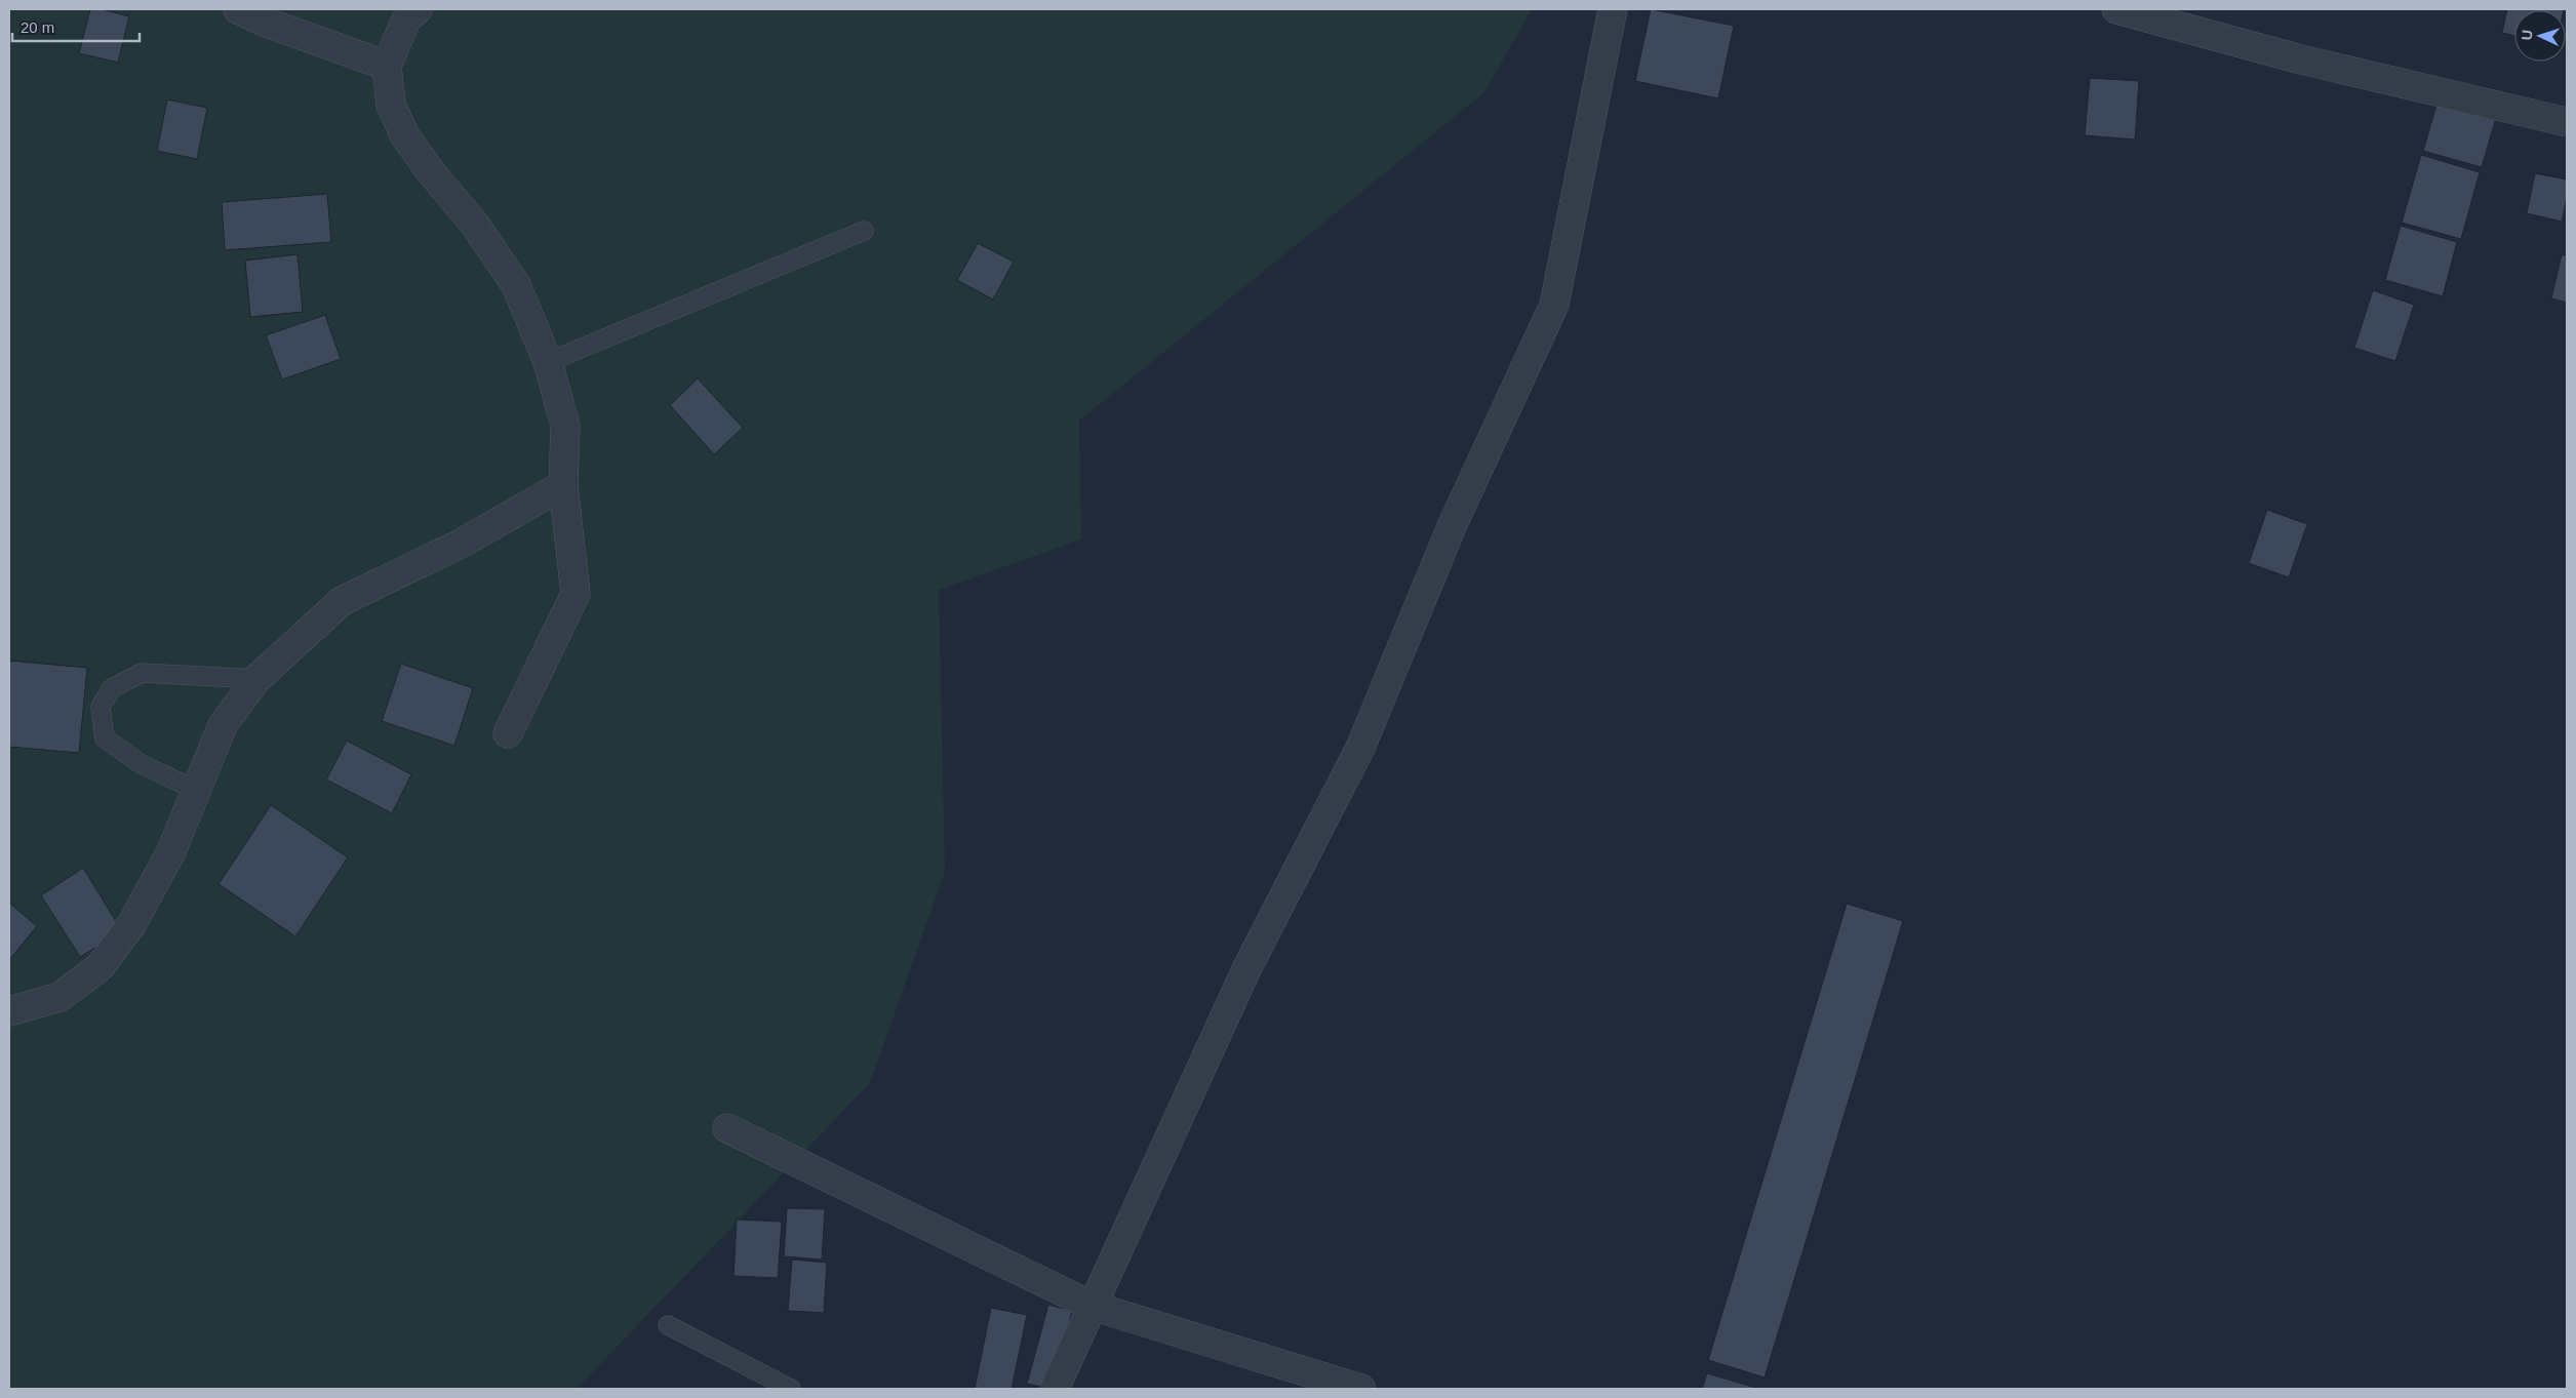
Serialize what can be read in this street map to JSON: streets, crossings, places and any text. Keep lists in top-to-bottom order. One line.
{"scale_bar":"20 m","north":"left"}
